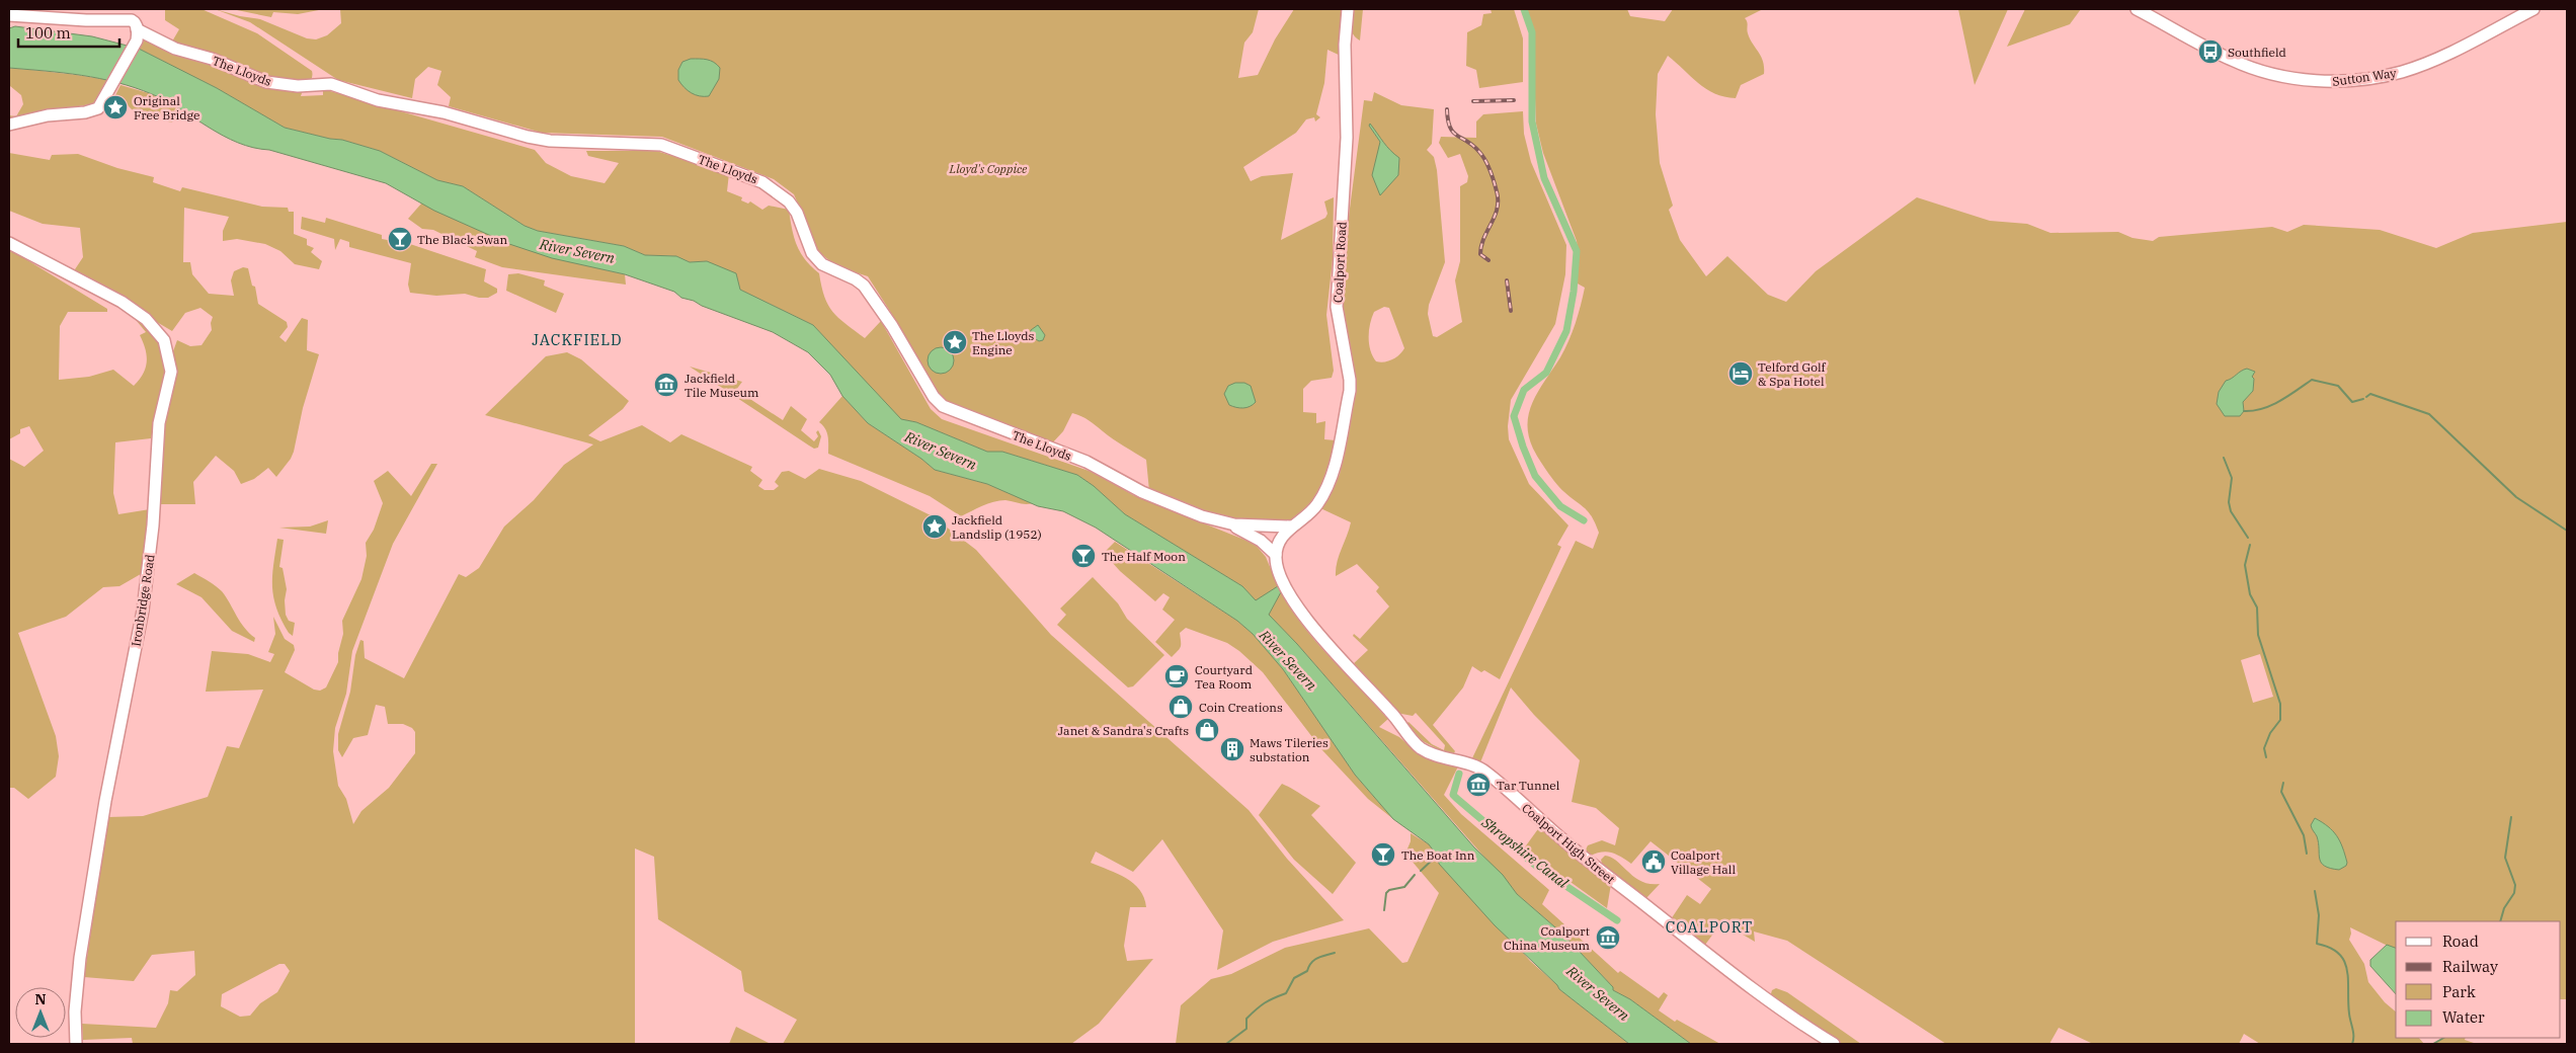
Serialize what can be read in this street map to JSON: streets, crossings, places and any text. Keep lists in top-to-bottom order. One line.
{"streets":{"street":["The Lloyds","Sutton Way","Coalport Road","Ironbridge Road","Coalport High Street"]},"crossings":[["The Lloyds","Coalport Road"]],"districts":["JACKFIELD","COALPORT"],"water":["River Severn","Shropshire Canal"],"parks":["Lloyd's Coppice"],"places":{"bus stop":["Southfield"],"place":["Original Free Bridge","The Lloyds Engine","Jackfield Landslip (1952)"],"bar":["The Black Swan","The Half Moon","The Boat Inn"],"hotel":["Telford Golf & Spa Hotel"],"museum":["Jackfield Tile Museum","Tar Tunnel","Coalport China Museum"],"cafe":["Courtyard Tea Room"],"shop":["Coin Creations","Janet & Sandra's Crafts"],"building":["Maws Tileries substation"],"public building":["Coalport Village Hall"]},"legend":["Road","Railway","Park","Water"],"scale_bar":"100 m","north":"top"}
